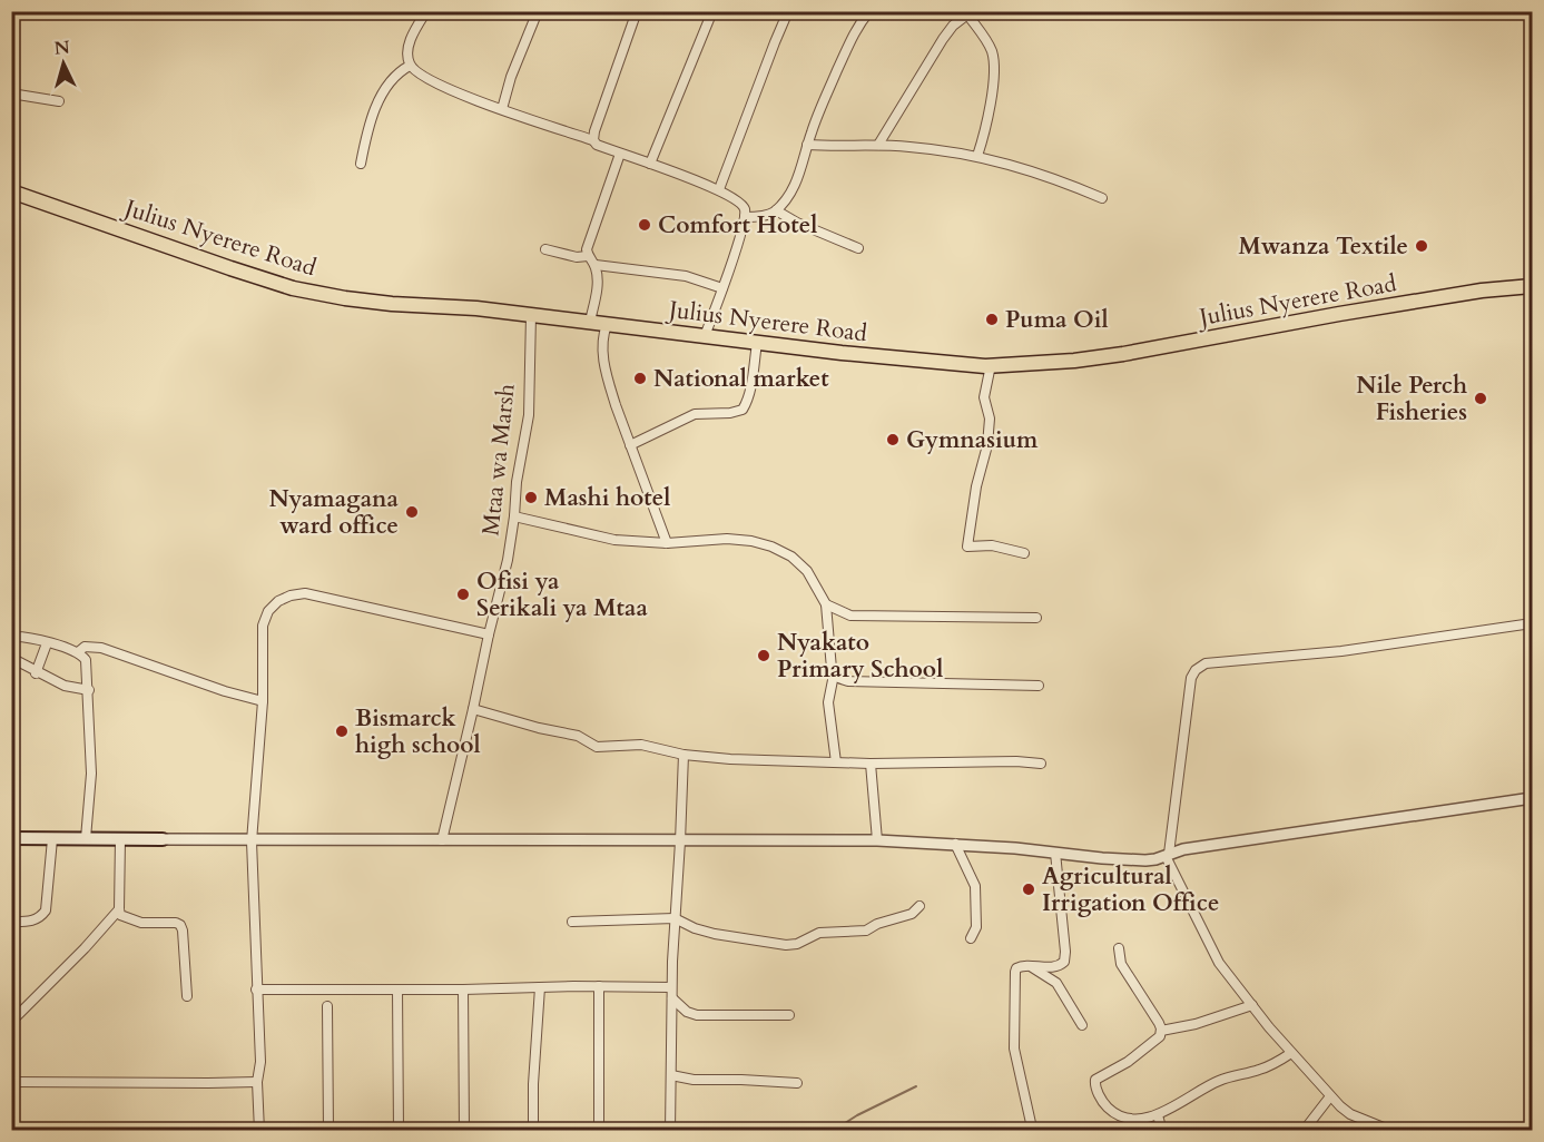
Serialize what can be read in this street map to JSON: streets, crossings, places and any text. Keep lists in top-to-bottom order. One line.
{"streets":{"highway":["Julius Nyerere Road"],"street":["Mtaa wa Marsh"]},"crossings":[["Julius Nyerere Road","Mtaa wa Marsh"]],"places":["Comfort Hotel","Mwanza Textile","Puma Oil","National market","Nile Perch Fisheries","Gymnasium","Mashi hotel","Nyamagana ward office","Ofisi ya Serikali ya Mtaa","Nyakato Primary School","Bismarck high school","Agricultural Irrigation Office"],"north":"top"}
